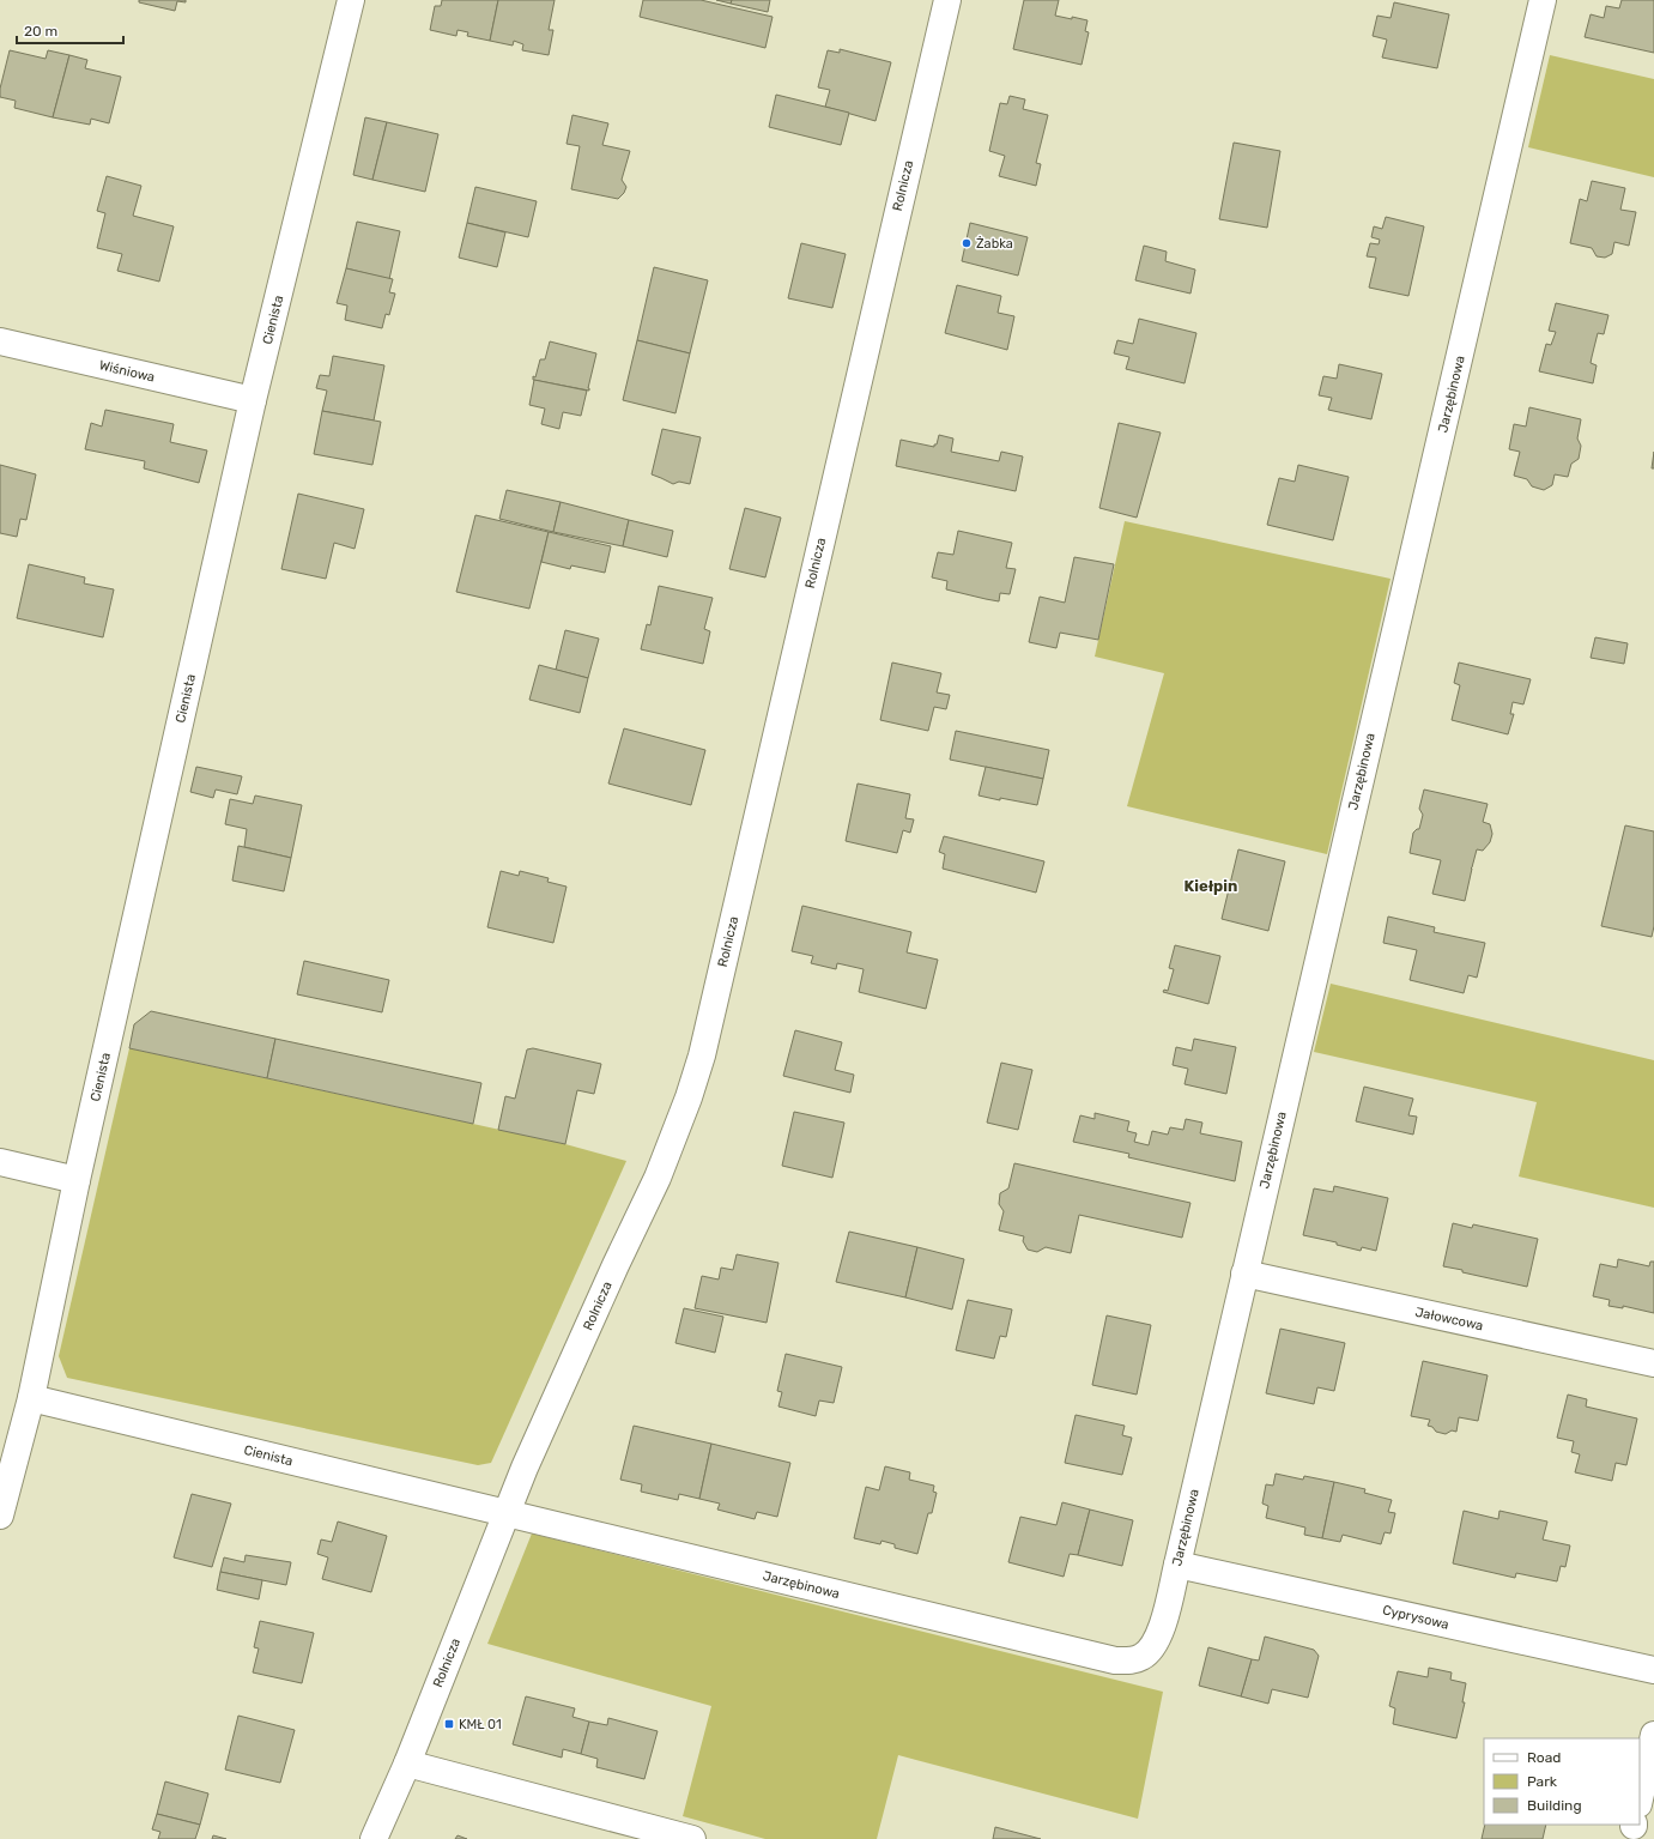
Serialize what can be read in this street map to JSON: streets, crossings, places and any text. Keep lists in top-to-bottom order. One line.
{"streets":{"street":["Rolnicza","Cienista","Wiśniowa","Jarzębinowa","Jałowcowa","Cyprysowa"]},"crossings":[["Rolnicza","Cienista"],["Rolnicza","Jarzębinowa"],["Cienista","Wiśniowa"],["Cienista","Jarzębinowa"],["Jarzębinowa","Jałowcowa"],["Jarzębinowa","Cyprysowa"]],"districts":["Kiełpin"],"places":{"other":["Żabka"],"transit":["KMŁ 01"]},"legend":["Road","Park","Building"],"scale_bar":"20 m"}
